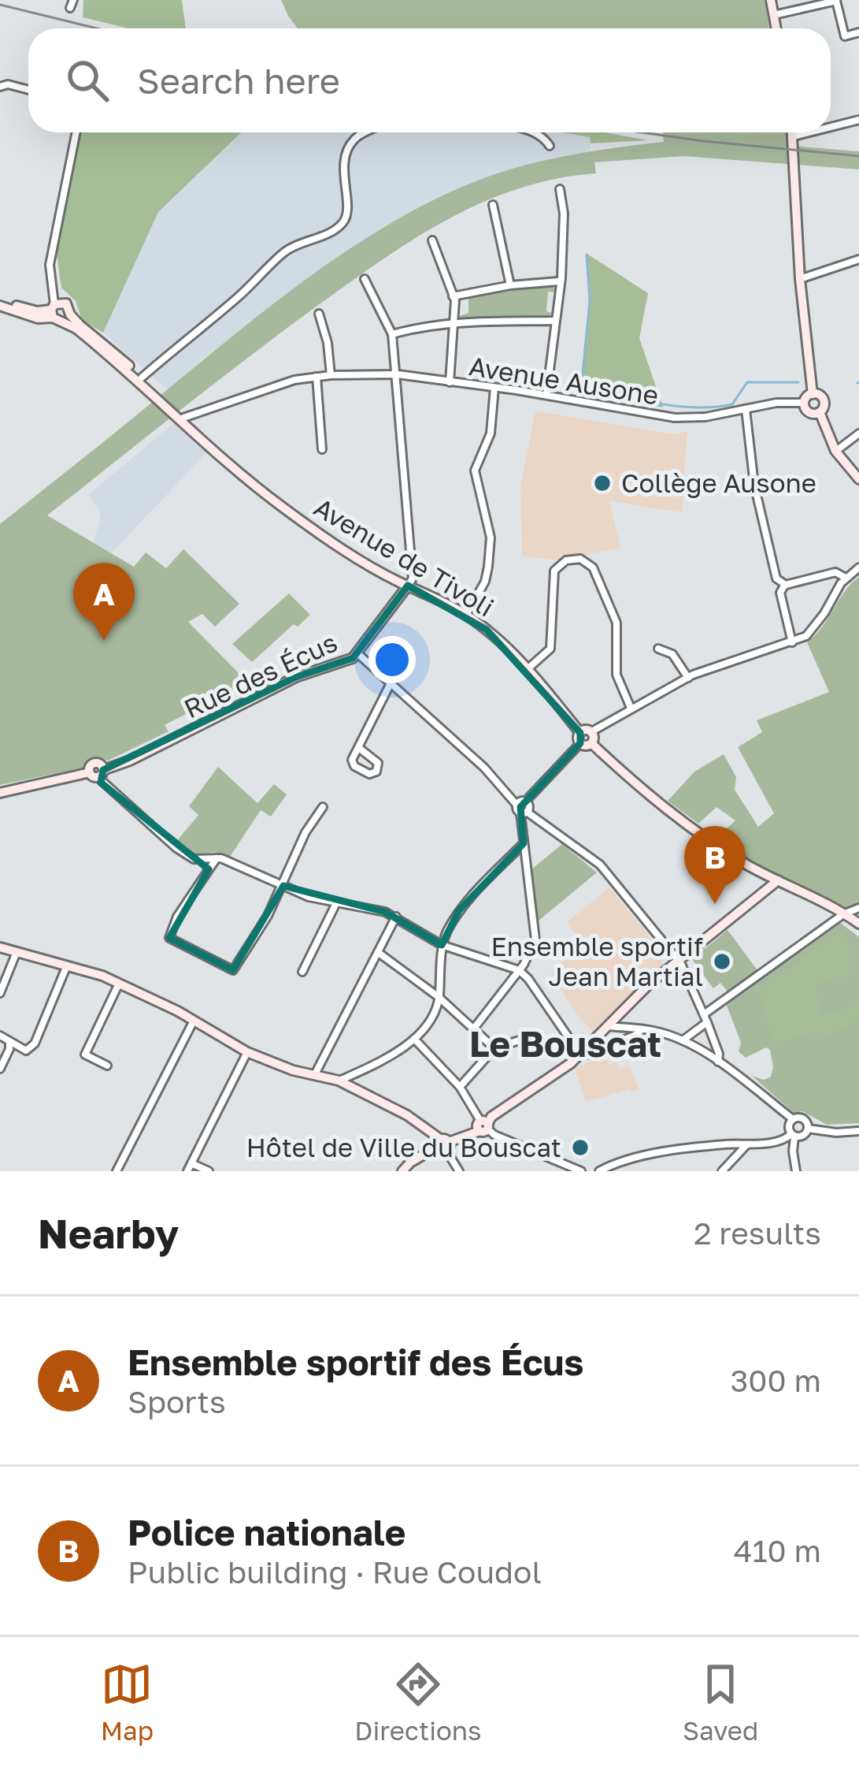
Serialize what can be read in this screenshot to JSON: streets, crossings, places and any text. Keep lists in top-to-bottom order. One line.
{"streets":{"street":["Avenue Ausone","Avenue de Tivoli","Rue des Écus"]},"crossings":[["Avenue Ausone","Avenue de Tivoli"],["Avenue de Tivoli","Rue des Écus"]],"districts":["Le Bouscat"],"places":["Collège Ausone","Ensemble sportif Jean Martial","Hôtel de Ville du Bouscat"],"page":{"search":"Search here","pins":["A","B"],"heading":["Nearby","2 results"],"list":[{"mark":"A","name":"Ensemble sportif des Écus","note":"Sports","value":"300 m"},{"mark":"B","name":"Police nationale","note":"Public building · Rue Coudol","value":"410 m"}],"nav":["Map","Directions","Saved"]}}
